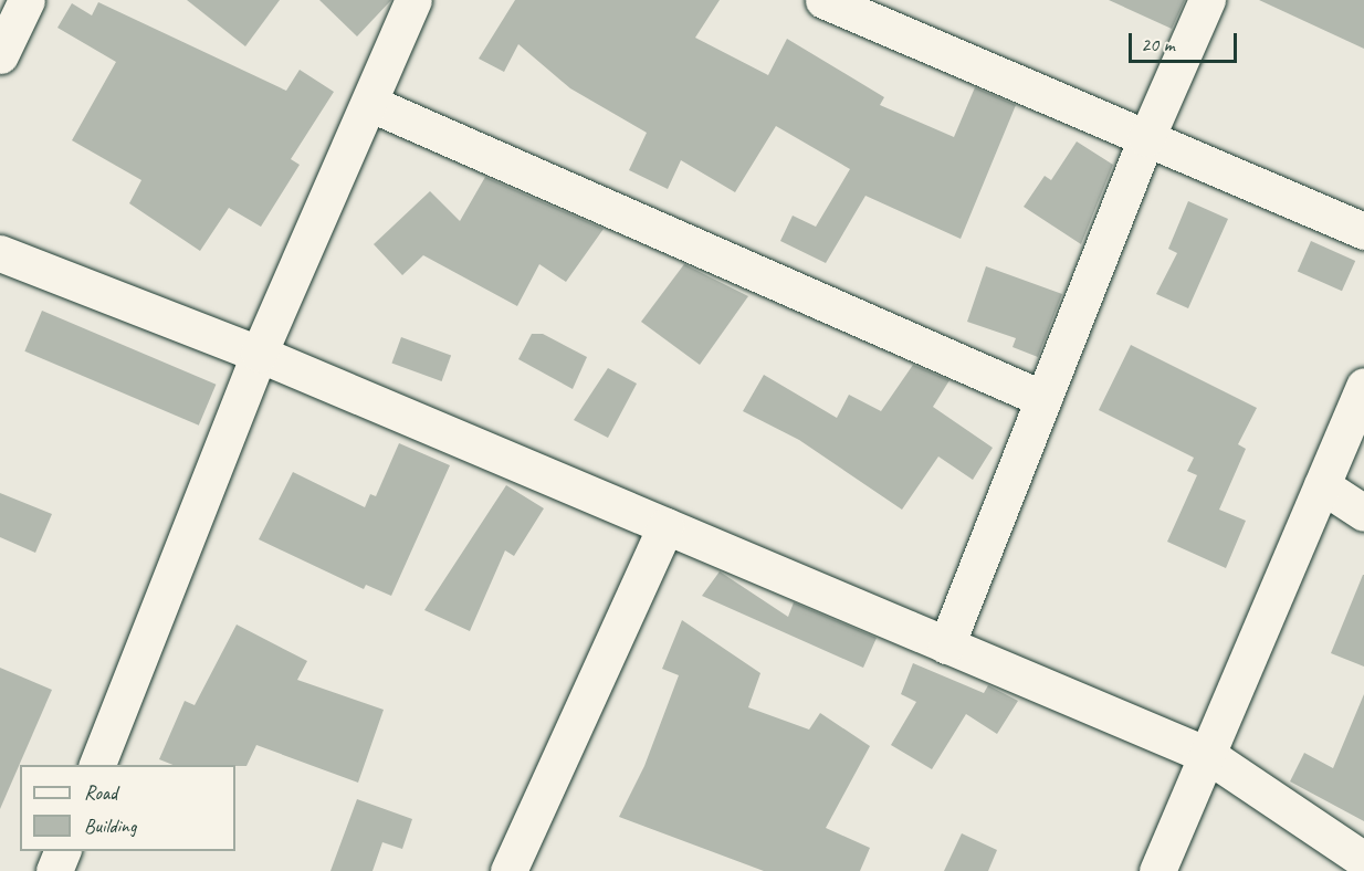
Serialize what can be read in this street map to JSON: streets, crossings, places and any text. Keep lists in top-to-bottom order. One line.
{"legend":["Road","Building"],"scale_bar":"20 m"}
